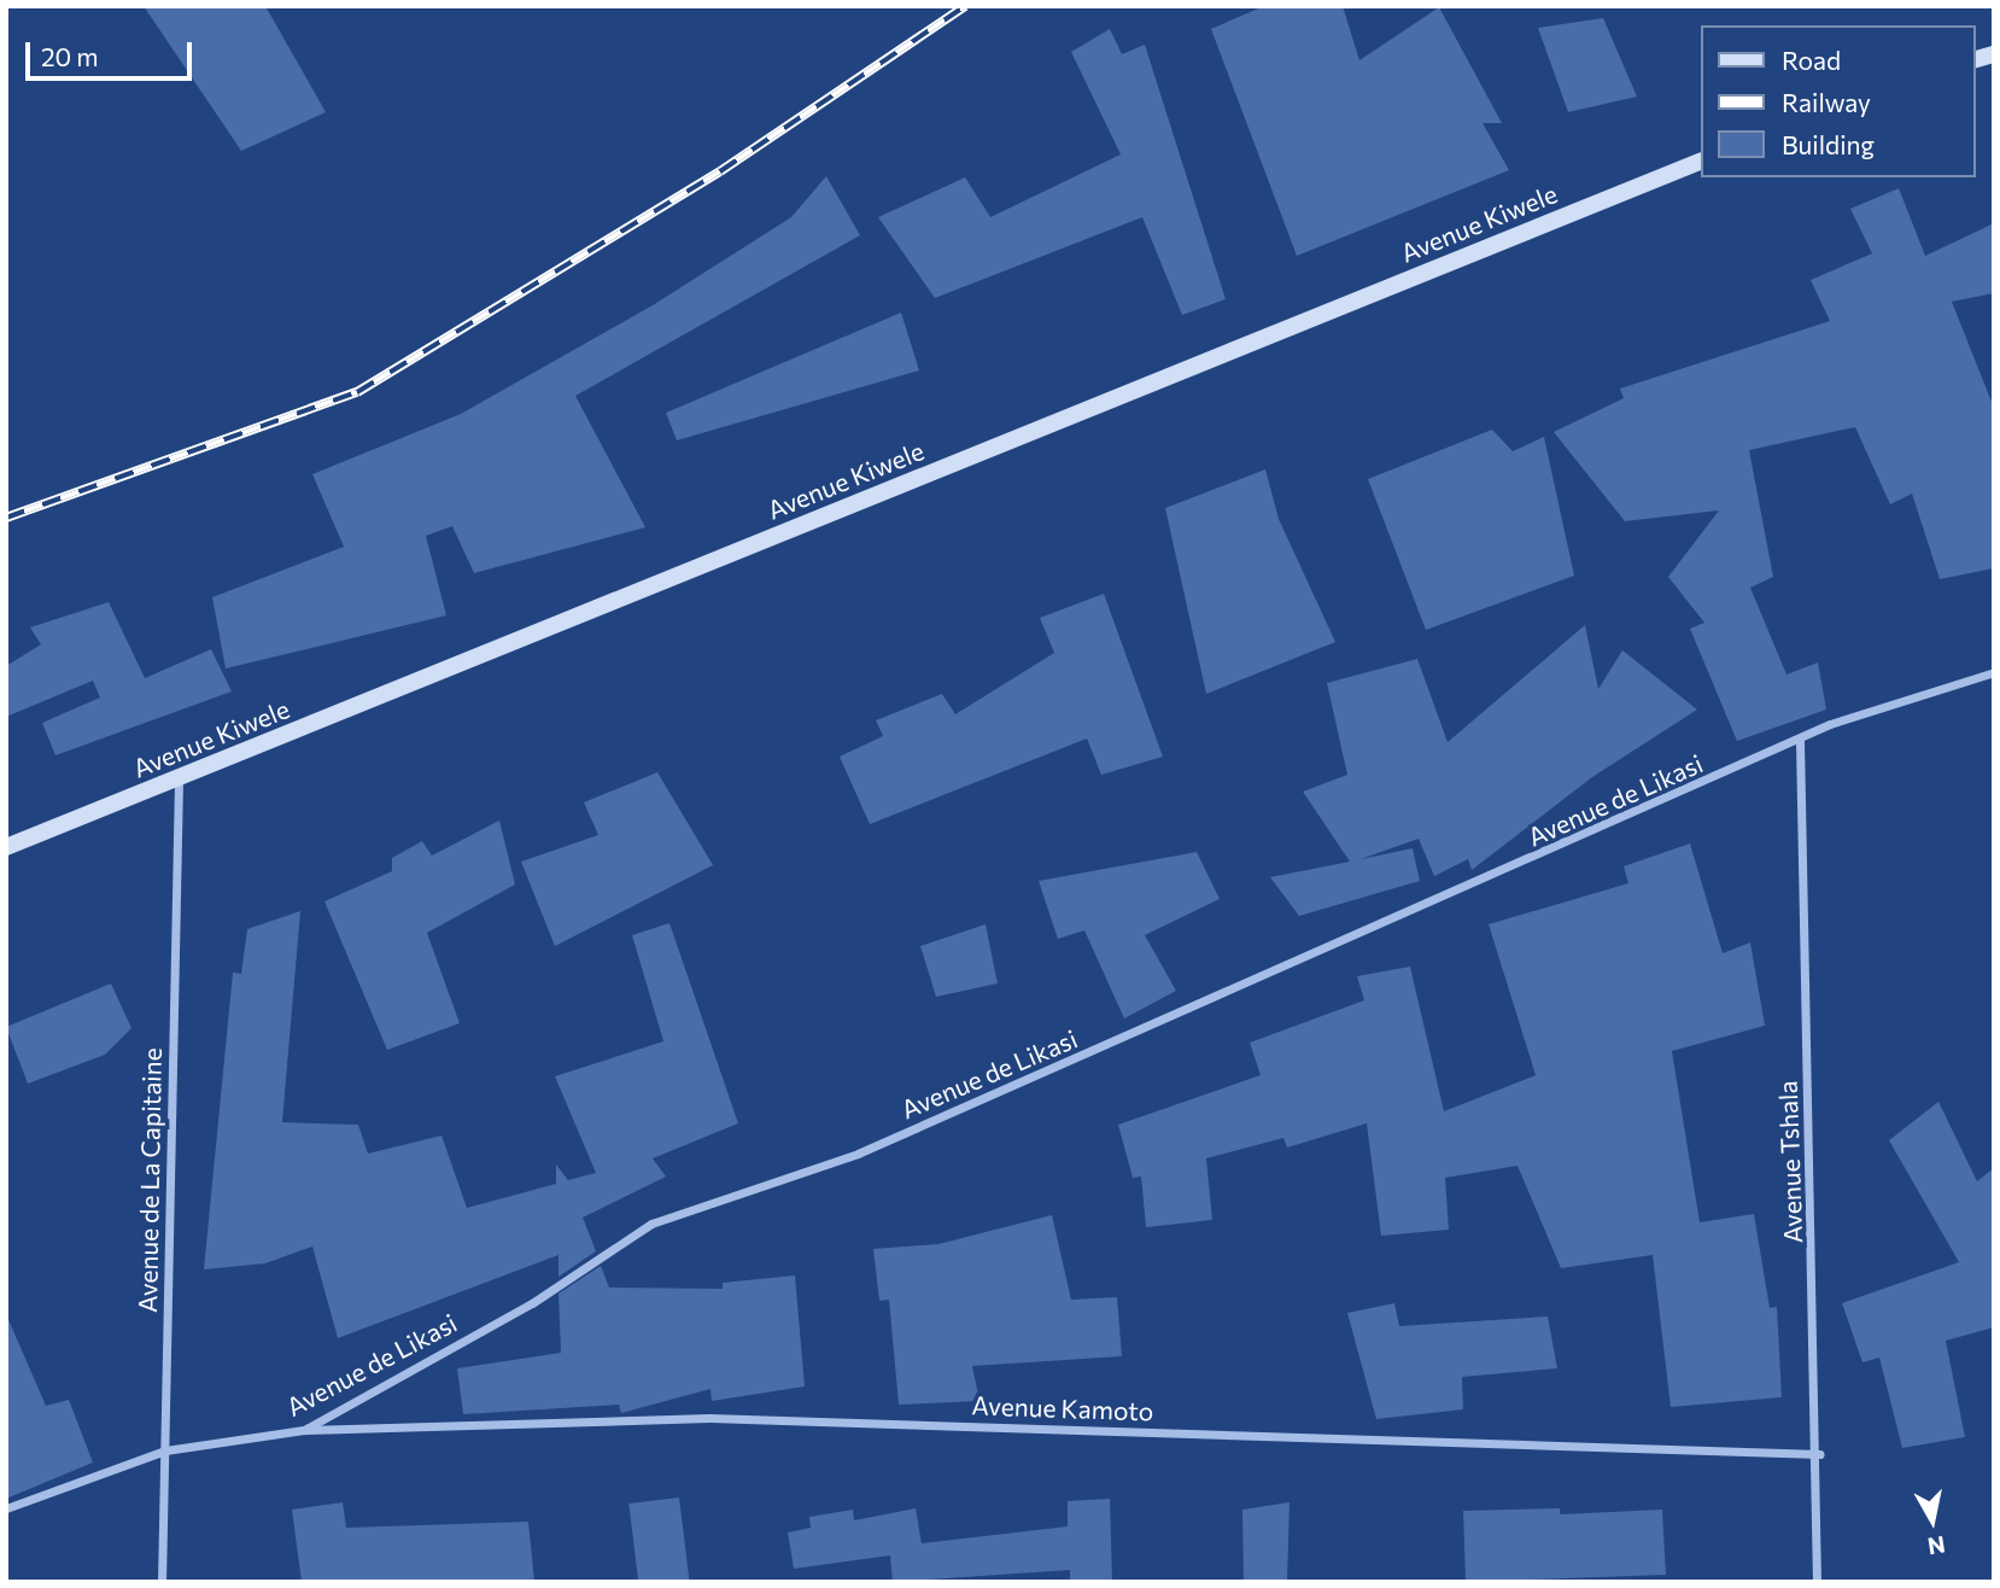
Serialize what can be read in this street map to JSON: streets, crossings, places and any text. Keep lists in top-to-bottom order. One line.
{"streets":{"street":["Avenue Kiwele","Avenue de Likasi","Avenue Tshala","Avenue de La Capitaine","Avenue Kamoto"]},"crossings":[["Avenue Kiwele","Avenue de La Capitaine"],["Avenue de Likasi","Avenue Tshala"],["Avenue de Likasi","Avenue de La Capitaine"],["Avenue de Likasi","Avenue Kamoto"],["Avenue Tshala","Avenue Kamoto"]],"legend":["Road","Railway","Building"],"scale_bar":"20 m","north":"bottom"}
